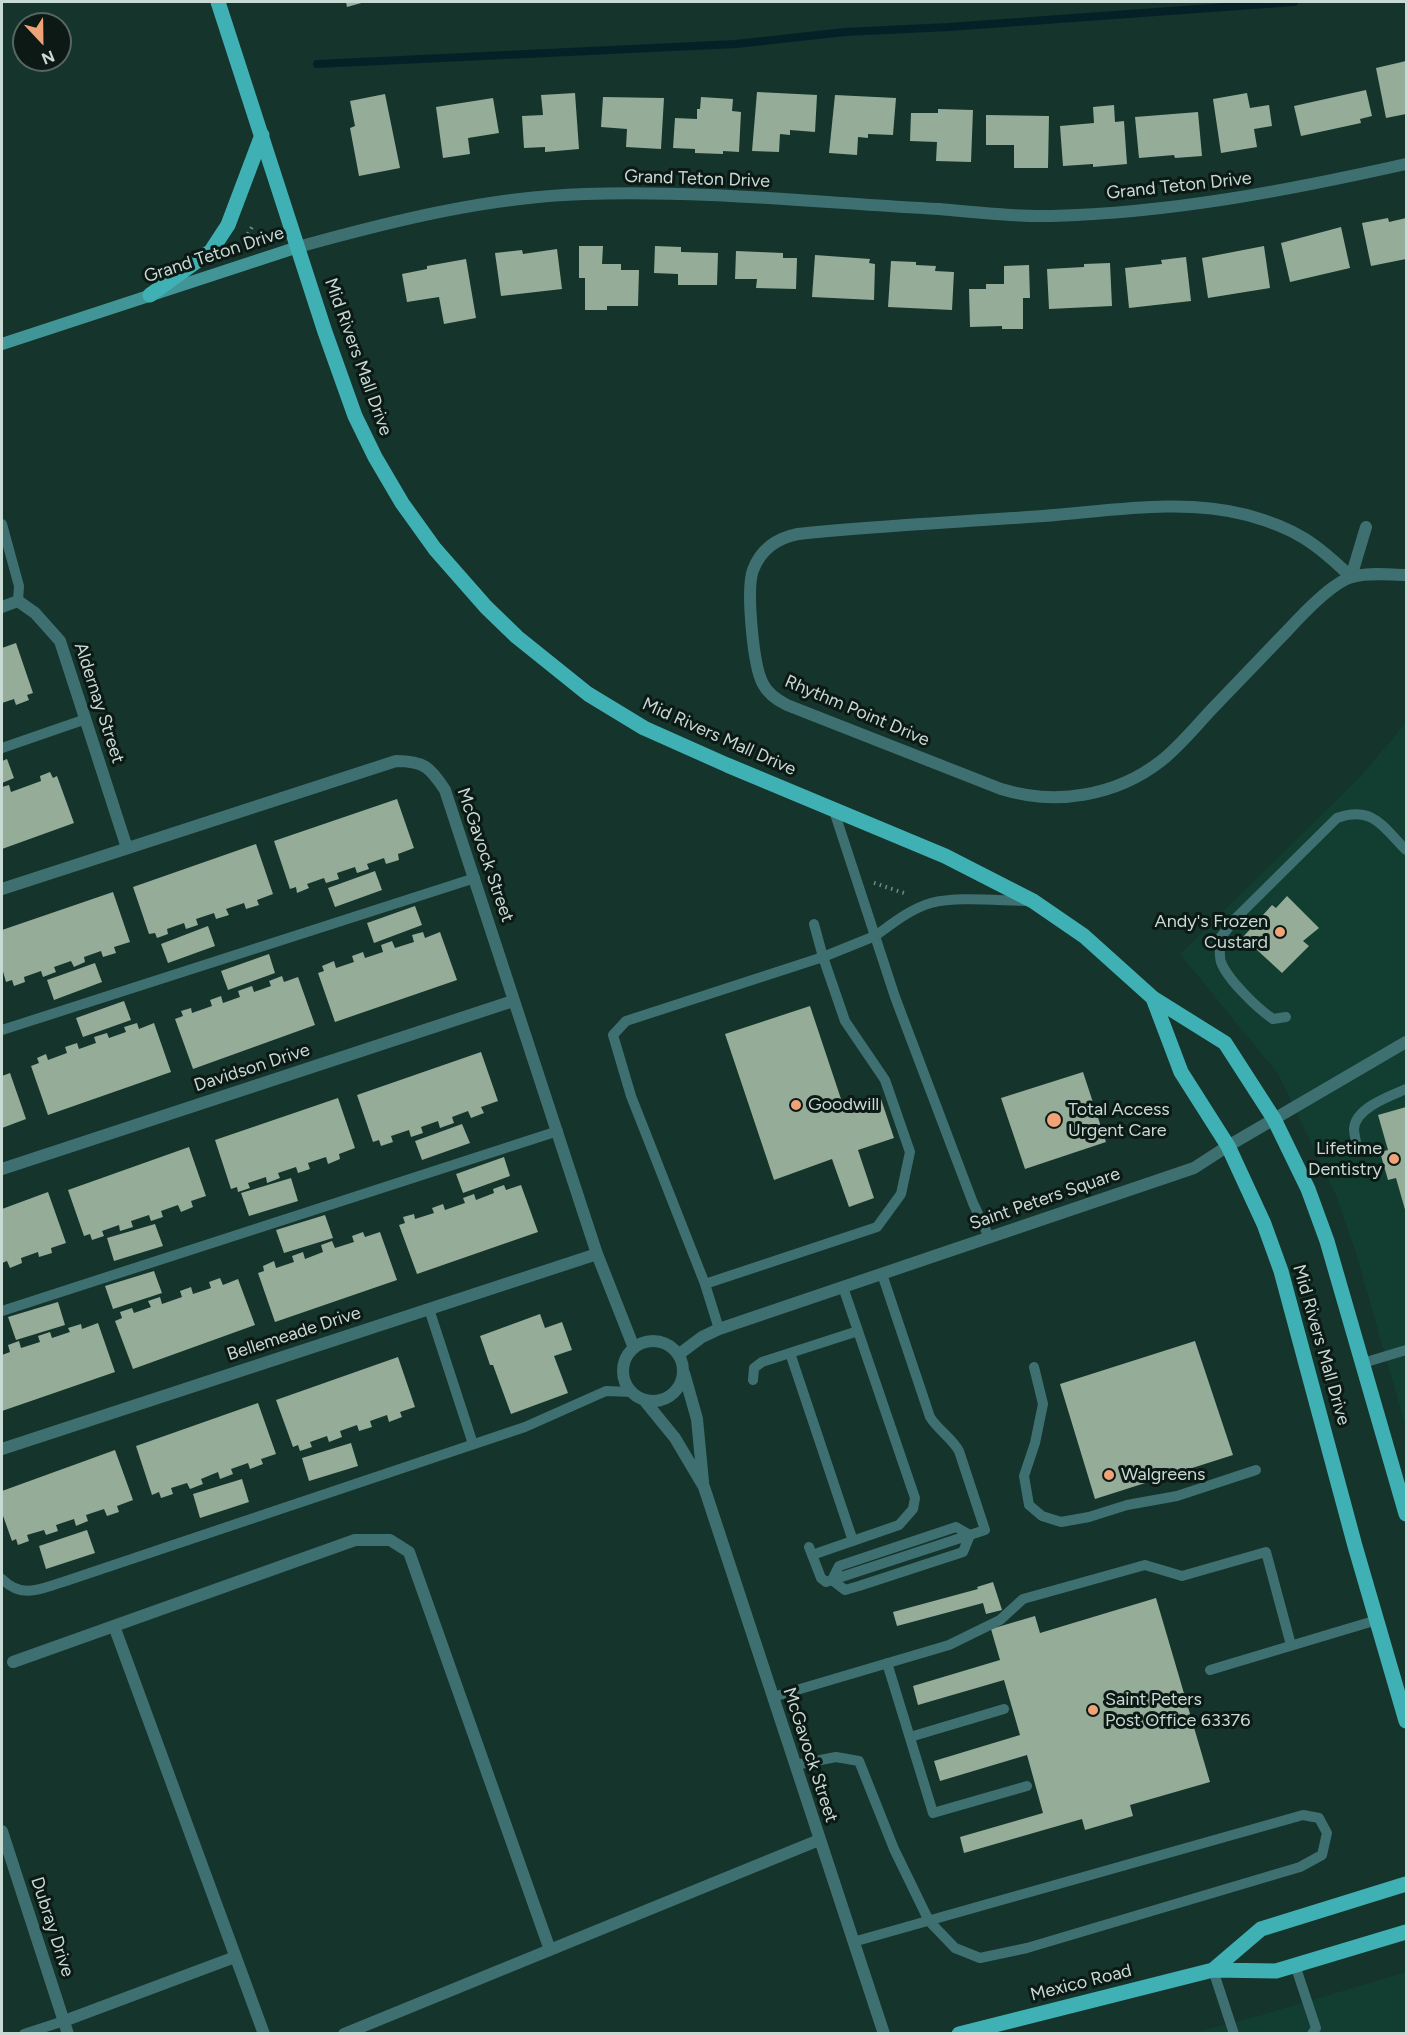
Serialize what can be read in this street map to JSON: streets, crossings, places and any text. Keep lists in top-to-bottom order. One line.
{"streets":{"main road":["Mid Rivers Mall Drive","Mexico Road"],"street":["Grand Teton Drive","Aldernay Street","Rhythm Point Drive","McGavock Street","Davidson Drive","Saint Peters Square","Bellemeade Drive","Dubray Drive"]},"crossings":[["Grand Teton Drive","Mid Rivers Mall Drive"],["Mid Rivers Mall Drive","Saint Peters Square"],["Aldernay Street","McGavock Street"],["McGavock Street","Davidson Drive"],["McGavock Street","Saint Peters Square"],["McGavock Street","Bellemeade Drive"]],"places":["Andy's Frozen Custard","Goodwill","Total Access Urgent Care","Lifetime Dentistry","Walgreens","Saint Peters Post Office 63376"],"north":"bottom"}
